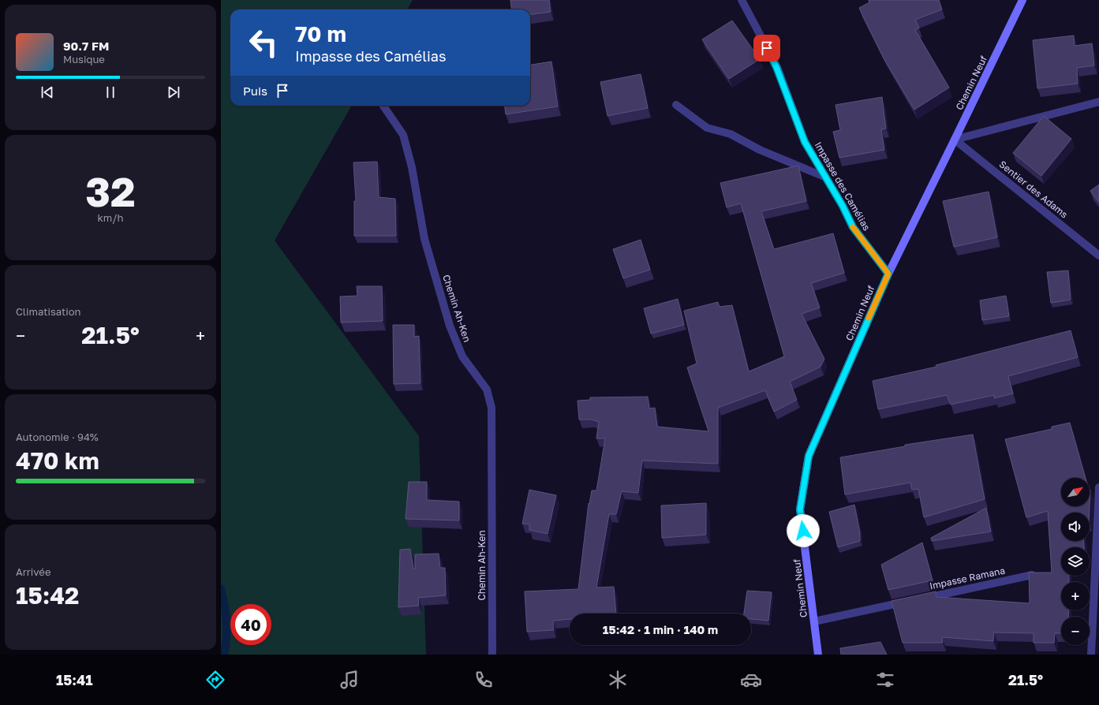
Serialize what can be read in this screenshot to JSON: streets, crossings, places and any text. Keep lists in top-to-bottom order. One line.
{"streets":{"street":["Chemin Neuf","Impasse des Camélias","Sentier des Adams","Chemin Ah-Ken","Impasse Ramana"]},"crossings":[["Chemin Neuf","Impasse des Camélias"],["Chemin Neuf","Sentier des Adams"],["Chemin Neuf","Impasse Ramana"]],"north":"top right","page":{"turn":["70 m","Impasse des Camélias"],"song":["90.7 FM","Musique"],"then":"Puis","tile":[["32","km/h"],"Climatisation",["Autonomie · 94%","470 km"],["Arrivée","15:42"]],"heat":["−","21.5°","+"],"map_buttons":["+","−"],"limit":"40","trip":"15:42 · 1 min · 140 m","tabs":["15:41","21.5°"]}}
